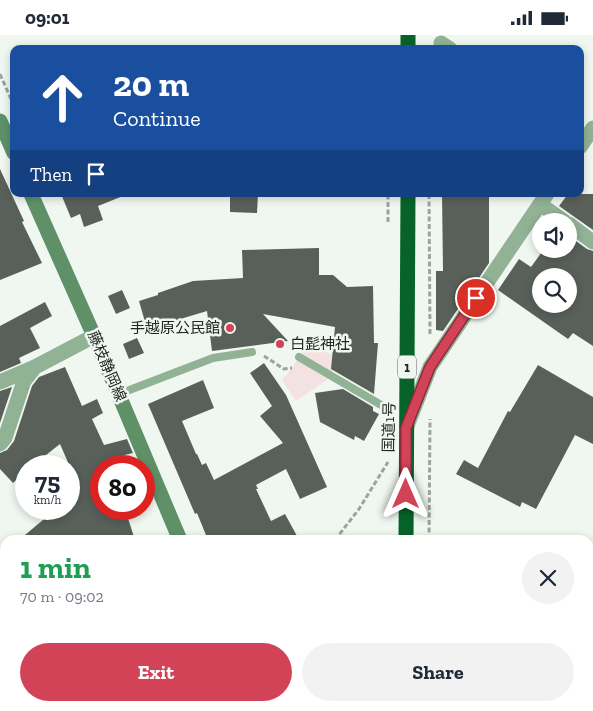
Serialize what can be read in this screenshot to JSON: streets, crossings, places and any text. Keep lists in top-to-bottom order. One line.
{"streets":{"highway":["1","国道1号"],"main road":["藤枝静岡線"]},"places":["手越原公民館","白髭神社"],"page":{"status":"09:01","turn":["20 m","Continue"],"then":"Then","speed":"75 km/h","limit":"80","heading":["1 min","70 m · 09:02"],"buttons":["Exit","Share"]}}
